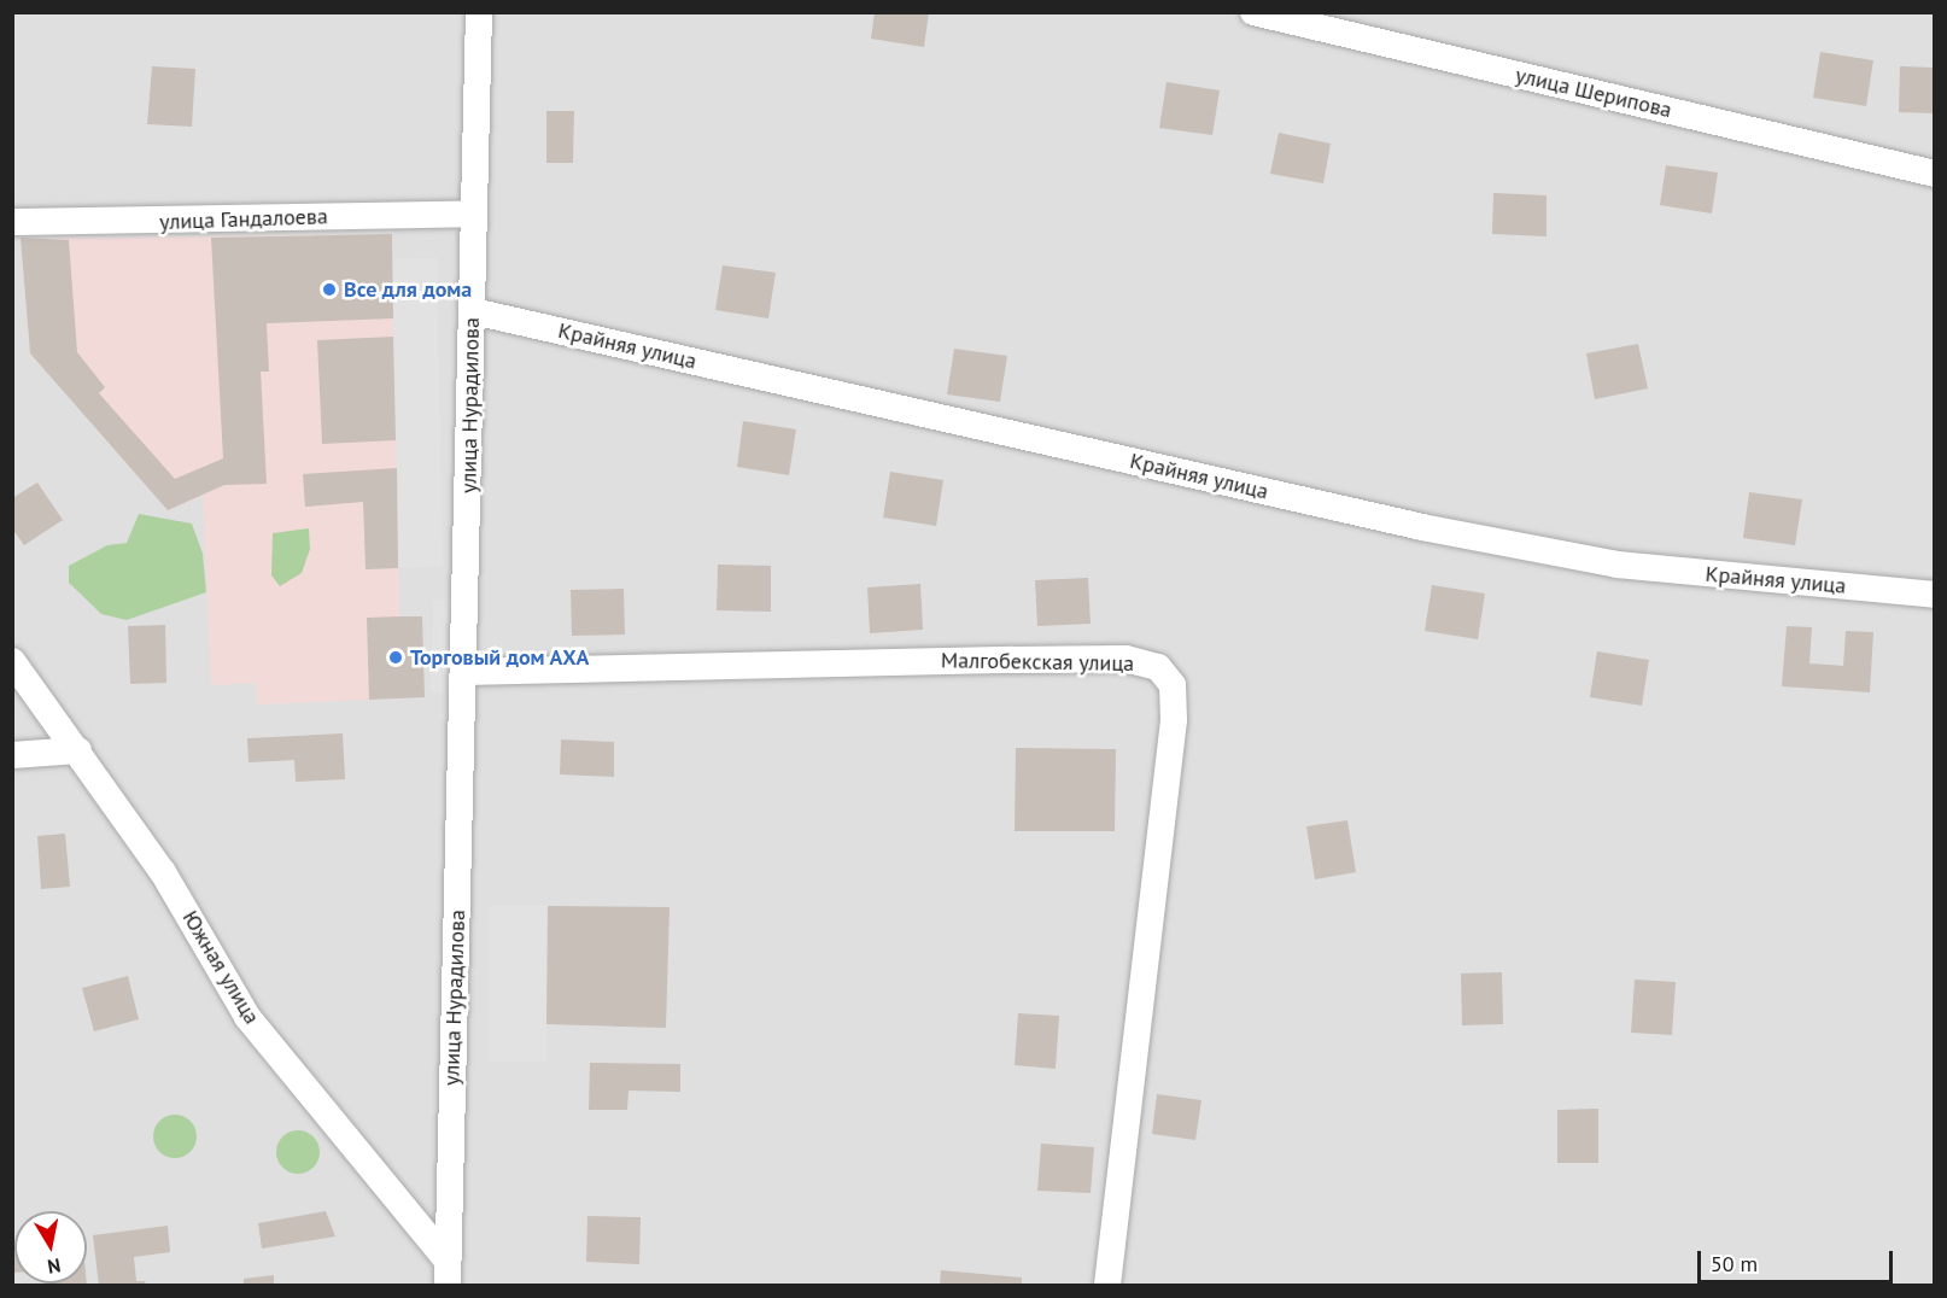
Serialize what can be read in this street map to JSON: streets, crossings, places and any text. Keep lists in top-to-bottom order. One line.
{"streets":{"street":["улица Шерипова","улица Гандалоева","Крайняя улица","улица Нурадилова","Малгобекская улица","Южная улица"]},"crossings":[["улица Гандалоева","улица Нурадилова"],["Крайняя улица","улица Нурадилова"],["улица Нурадилова","Малгобекская улица"],["улица Нурадилова","Южная улица"]],"places":["Все для дома","Торговый дом АХА"],"scale_bar":"50 m","north":"bottom"}
